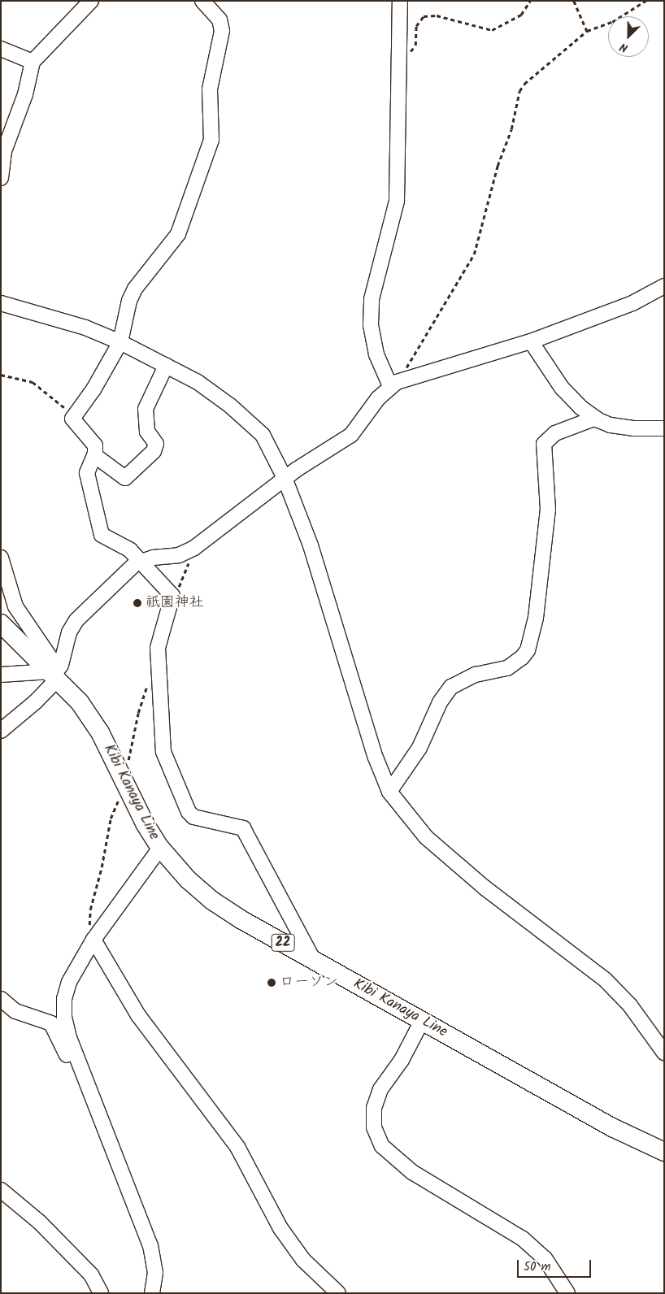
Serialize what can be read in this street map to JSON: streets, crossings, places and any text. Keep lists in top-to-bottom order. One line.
{"streets":{"main road":["Kibi Kanaya Line","22"]},"places":["祇園神社","ローソン"],"scale_bar":"50 m","north":"bottom left"}
